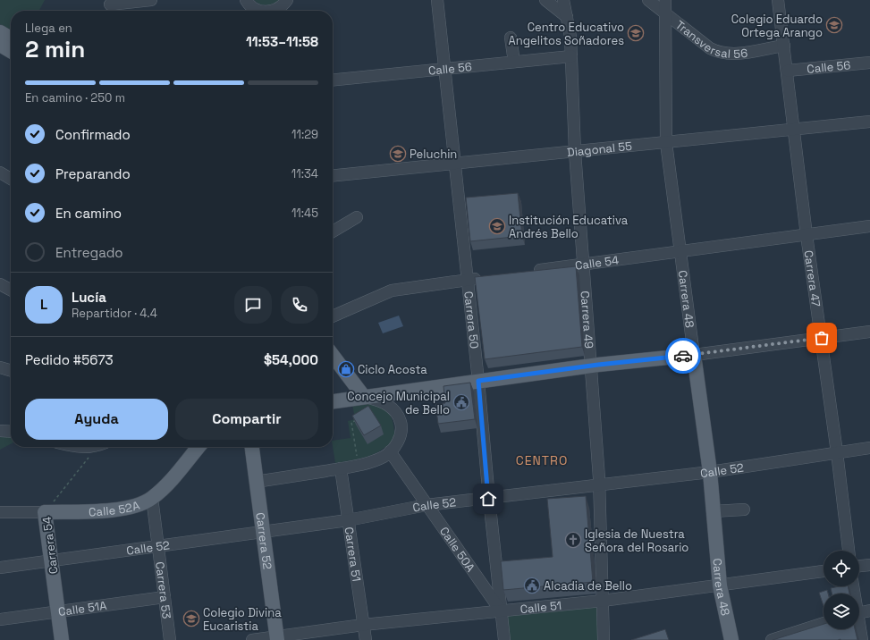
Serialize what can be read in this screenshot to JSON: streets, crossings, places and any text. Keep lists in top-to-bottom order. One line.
{"streets":{"main road":["Carrera 48","Calle 52A","Carrera 52","Carrera 54"],"street":["Transversal 56","Calle 56","Diagonal 55","Calle 54","Carrera 47","Carrera 50","Carrera 49","Calle 52","Calle 50A","Carrera 51","Carrera 53","Calle 51","Calle 51A"]},"crossings":[["Transversal 56","Carrera 47"],["Transversal 56","Carrera 48"],["Calle 56","Carrera 47"],["Calle 56","Carrera 50"],["Calle 56","Carrera 49"],["Diagonal 55","Carrera 47"],["Diagonal 55","Carrera 48"],["Diagonal 55","Carrera 50"],["Diagonal 55","Carrera 49"],["Calle 54","Carrera 47"],["Calle 54","Carrera 48"],["Calle 54","Carrera 49"],["Carrera 47","Calle 52"],["Carrera 48","Calle 52"],["Carrera 48","Calle 51"],["Carrera 50","Calle 52"],["Carrera 50","Calle 50A"],["Carrera 50","Calle 51"],["Carrera 49","Calle 52"],["Carrera 49","Calle 51"],["Calle 52","Carrera 52"],["Calle 52","Carrera 54"],["Calle 52","Calle 50A"],["Calle 52","Carrera 51"],["Calle 52","Carrera 53"],["Calle 52A","Carrera 54"],["Calle 52A","Carrera 53"],["Carrera 52","Calle 51"],["Carrera 54","Calle 51A"],["Calle 50A","Calle 51"],["Carrera 51","Calle 51"],["Carrera 53","Calle 51A"]],"districts":["CENTRO"],"places":{"school or university":["Colegio Eduardo Ortega Arango","Centro Educativo Angelitos Soñadores","Peluchin","Institución Educativa Andrés Bello","Colegio Divina Eucaristia"],"shop":["Ciclo Acosta"],"public building":["Concejo Municipal de Bello","Alcadia de Bello"],"church":["Iglesia de Nuestra Señora del Rosario"]},"page":{"heading":["2 min","Llega en","11:53–11:58"],"panel":["Lucía","Repartidor · 4.4","Pedido #5673","$54,000"],"bar":"En camino · 250 m","list":[["Confirmado","11:29"],["Preparando","11:34"],["En camino","11:45"],"Entregado"],"round":"L","buttons":["Ayuda","Compartir"]}}
